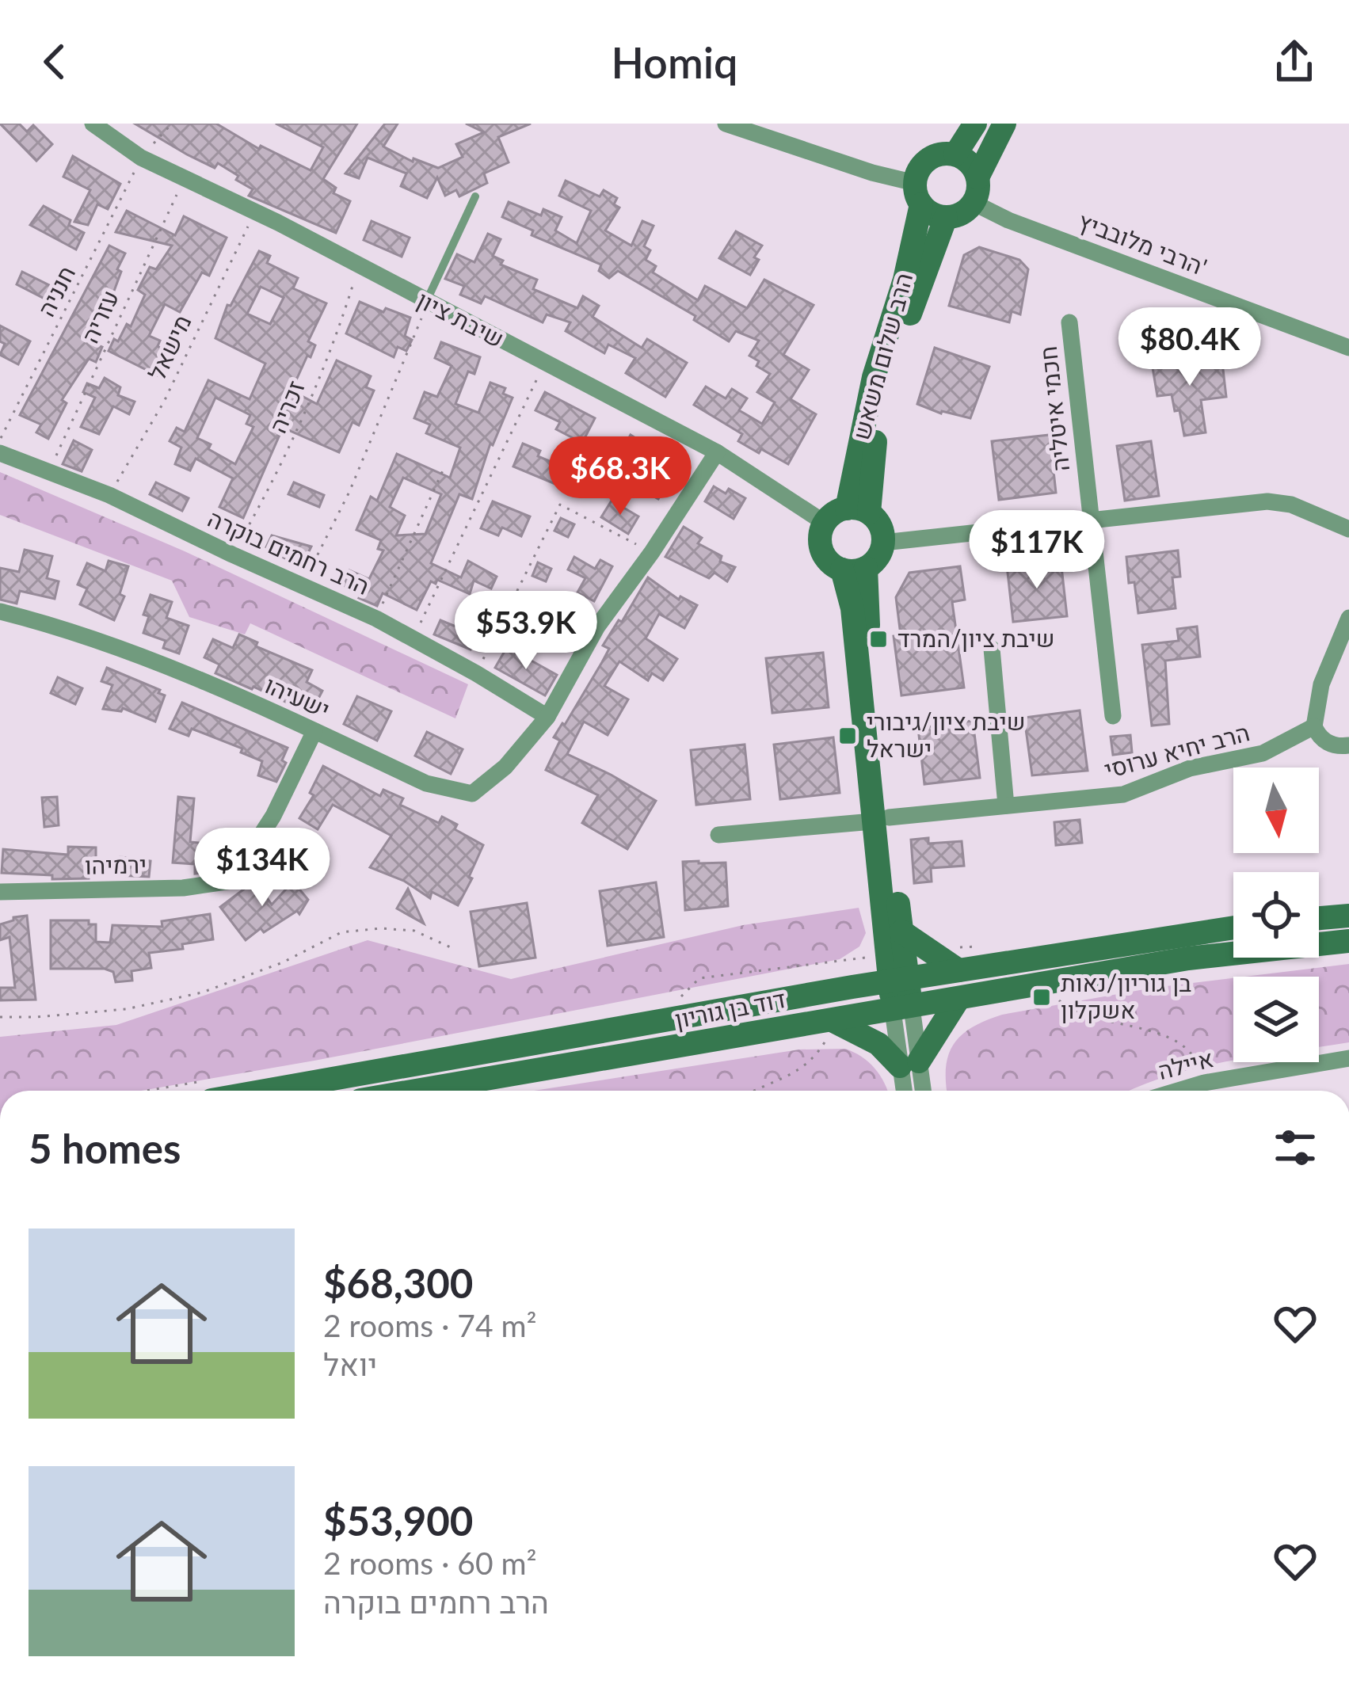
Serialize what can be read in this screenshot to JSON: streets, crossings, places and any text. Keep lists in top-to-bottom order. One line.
{"streets":{"main road":["הרב שלום משאש","דוד בן גוריון"],"street":["הרבי מלובביץ'","שיבת ציון","חכמי איטליה","הרב רחמים בוקרה","ישעיהו","הרב יחיא ערוסי","ירמיהו","איילה"],"path":["חנניה","עזריה","מישאל","זכריה"]},"crossings":[["הרבי מלובביץ'","הרב שלום משאש"],["חנניה","שיבת ציון"],["עזריה","שיבת ציון"],["עזריה","הרב רחמים בוקרה"],["שיבת ציון","מישאל"],["שיבת ציון","הרב שלום משאש"],["שיבת ציון","זכריה"],["מישאל","הרב רחמים בוקרה"],["זכריה","הרב רחמים בוקרה"],["הרב רחמים בוקרה","ישעיהו"],["ישעיהו","ירמיהו"]],"places":{"transit":["שיבת ציון/המרד","שיבת ציון/גיבורי ישראל","בן גוריון/נאות אשקלון"]},"north":"bottom","page":{"header":"Homiq","price":["$80.4K","$68.3K","$117K","$53.9K","$134K"],"heading":"5 homes","list":[{"name":"$68,300","note":"2 rooms · 74 m² · יואל"},{"name":"$53,900","note":"2 rooms · 60 m² · הרב רחמים בוקרה"}]}}
